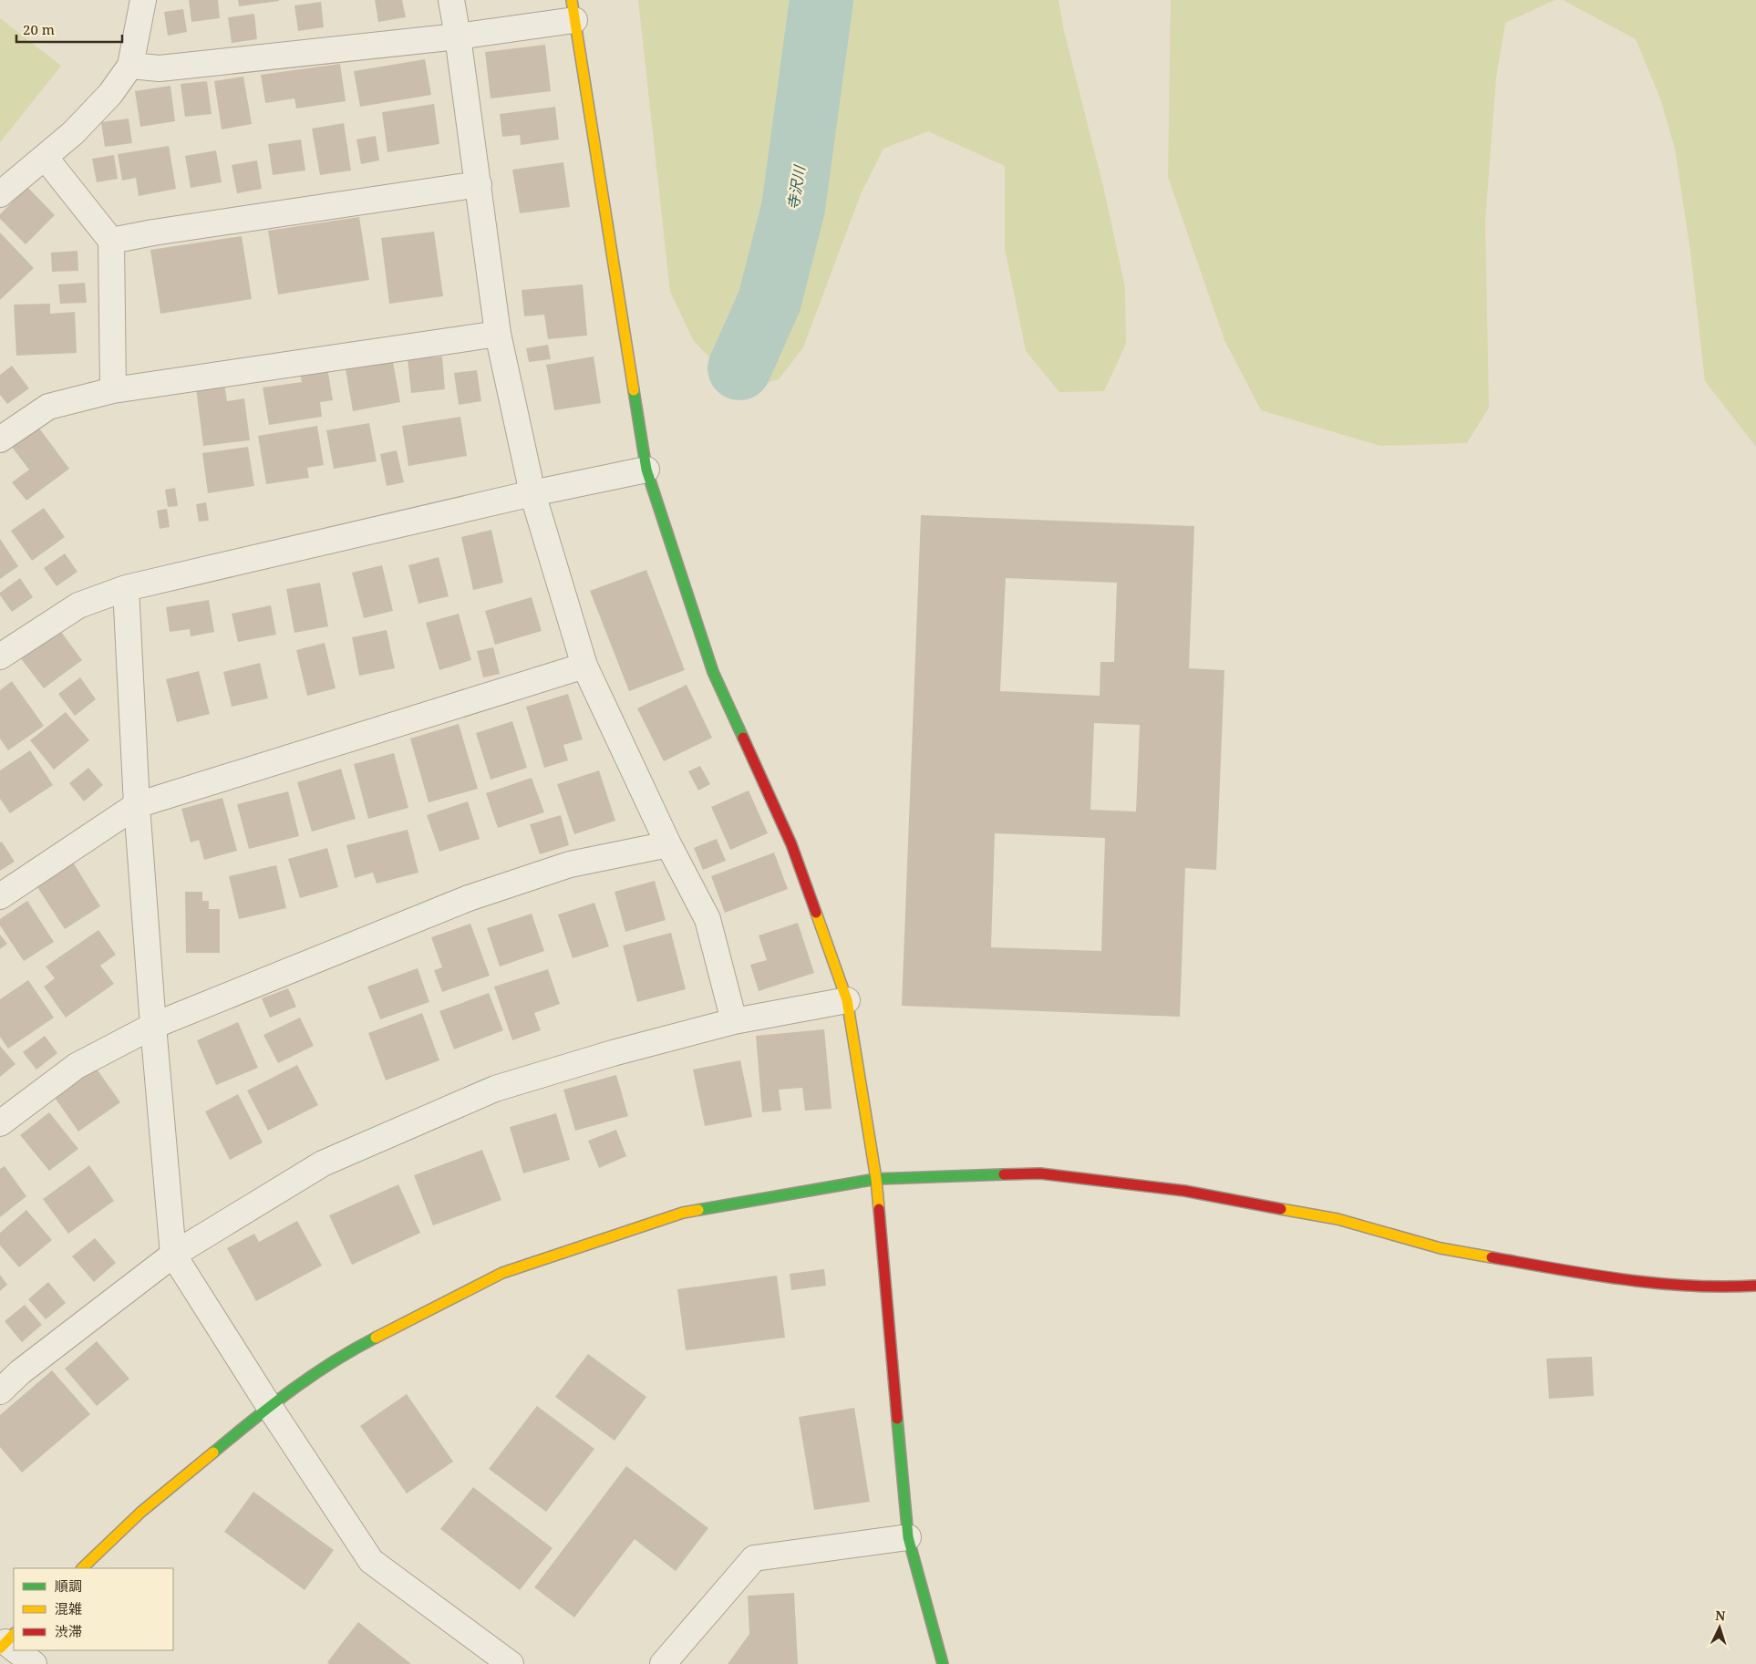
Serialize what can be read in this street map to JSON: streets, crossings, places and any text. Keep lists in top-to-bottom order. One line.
{"water":["寺沢川"],"legend":["順調","混雑","渋滞"],"scale_bar":"20 m","north":"top"}
